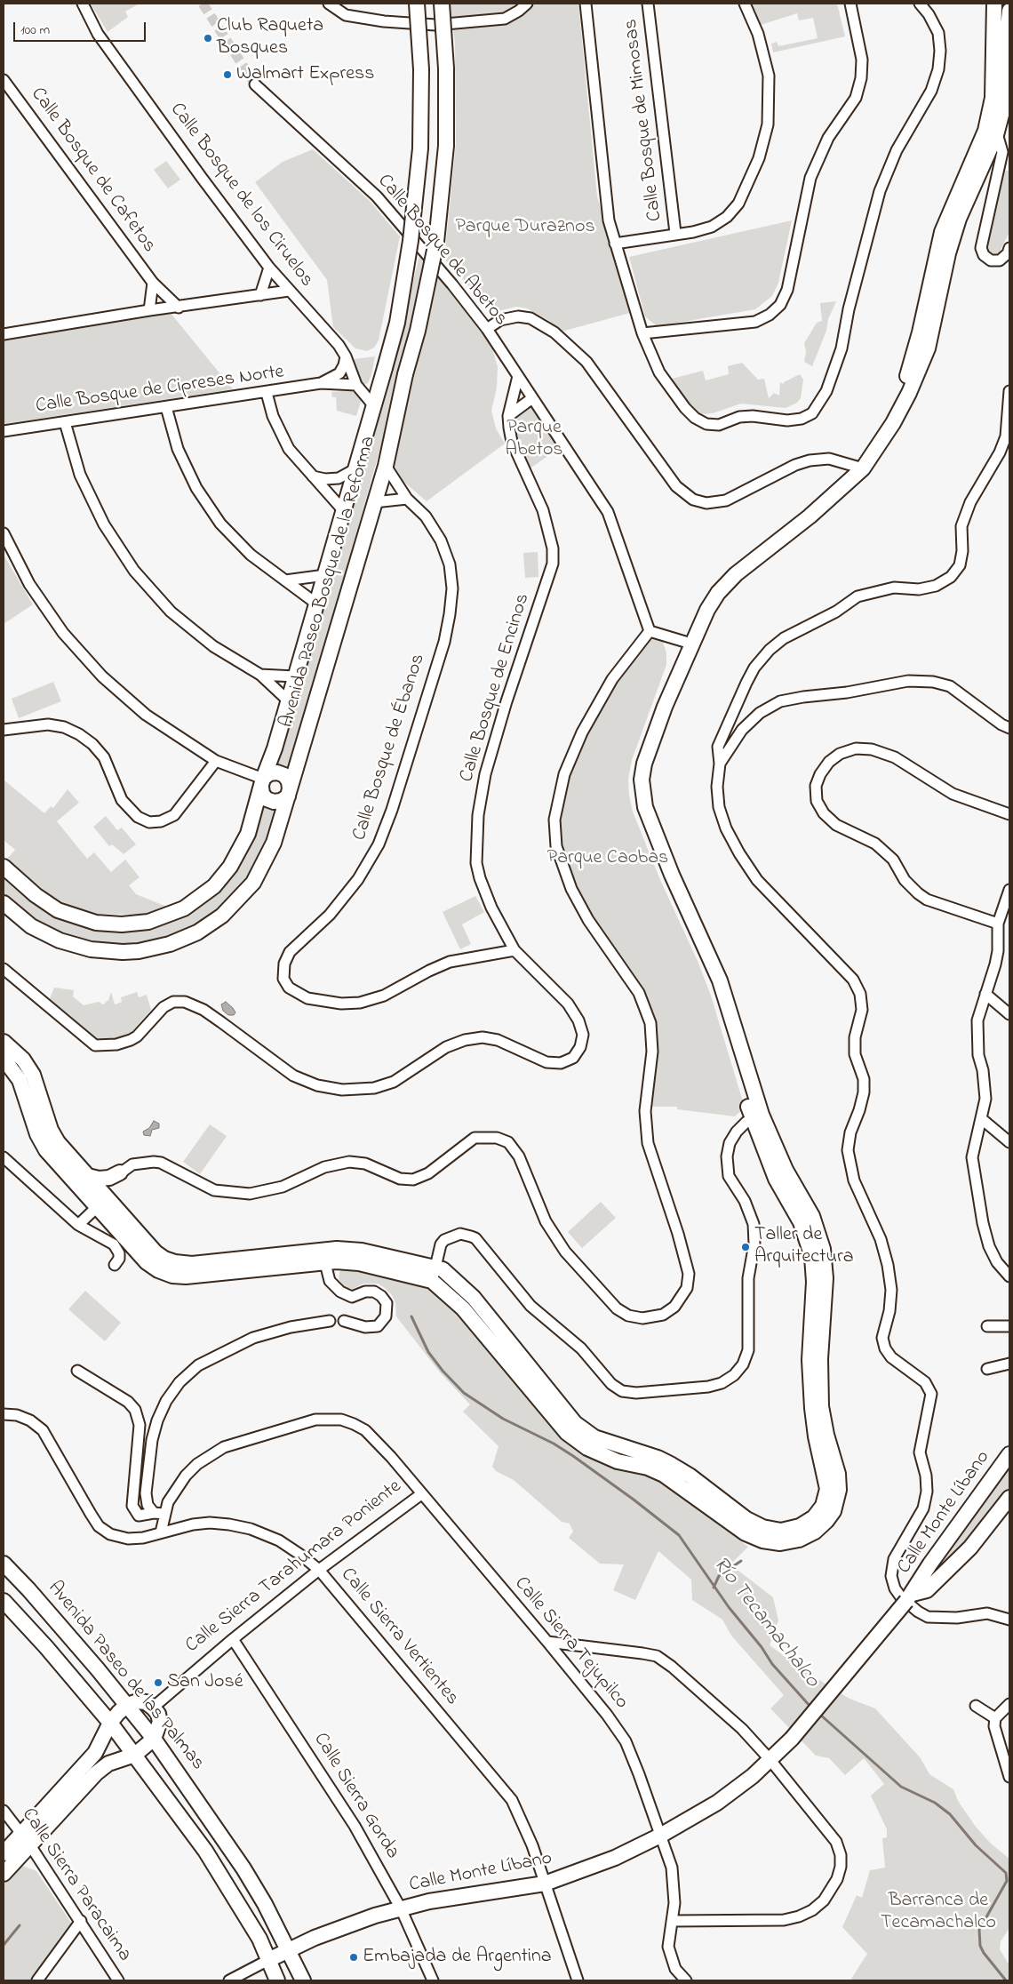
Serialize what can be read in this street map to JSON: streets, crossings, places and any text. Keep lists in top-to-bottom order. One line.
{"streets":{"main road":["Avenida Paseo Bosque de la Reforma","Calle Monte Líbano","Avenida Paseo de las Palmas"],"street":["Calle Bosque de Mimosas","Calle Bosque de Cafetos","Calle Bosque de los Ciruelos","Calle Bosque de Abetos","Calle Bosque de Cipreses Norte","Calle Bosque de Encinos","Calle Bosque de Ébanos","Calle Sierra Tarahumara Poniente","Calle Sierra Vertientes","Calle Sierra Tejupilco","Calle Sierra Gorda","Calle Sierra Paracaima"]},"crossings":[["Calle Bosque de los Ciruelos","Calle Bosque de Cipreses Norte"],["Calle Bosque de los Ciruelos","Avenida Paseo Bosque de la Reforma"],["Calle Bosque de Abetos","Calle Bosque de Encinos"],["Calle Bosque de Cipreses Norte","Avenida Paseo Bosque de la Reforma"],["Avenida Paseo Bosque de la Reforma","Calle Bosque de Ébanos"],["Calle Bosque de Encinos","Calle Bosque de Ébanos"],["Calle Monte Líbano","Calle Sierra Vertientes"],["Calle Monte Líbano","Calle Sierra Tejupilco"],["Calle Monte Líbano","Avenida Paseo de las Palmas"],["Calle Monte Líbano","Calle Sierra Gorda"],["Calle Sierra Tarahumara Poniente","Calle Sierra Vertientes"],["Calle Sierra Tarahumara Poniente","Calle Sierra Tejupilco"],["Calle Sierra Tarahumara Poniente","Calle Sierra Gorda"],["Calle Sierra Vertientes","Calle Sierra Tejupilco"]],"water":["Río Tecamachalco"],"parks":["Parque Duraznos","Parque Abetos","Parque Caobas","Barranca de Tecamachalco"],"places":["Club Raqueta Bosques","Walmart Express","Taller de Arquitectura","San José","Embajada de Argentina"],"scale_bar":"100 m"}
